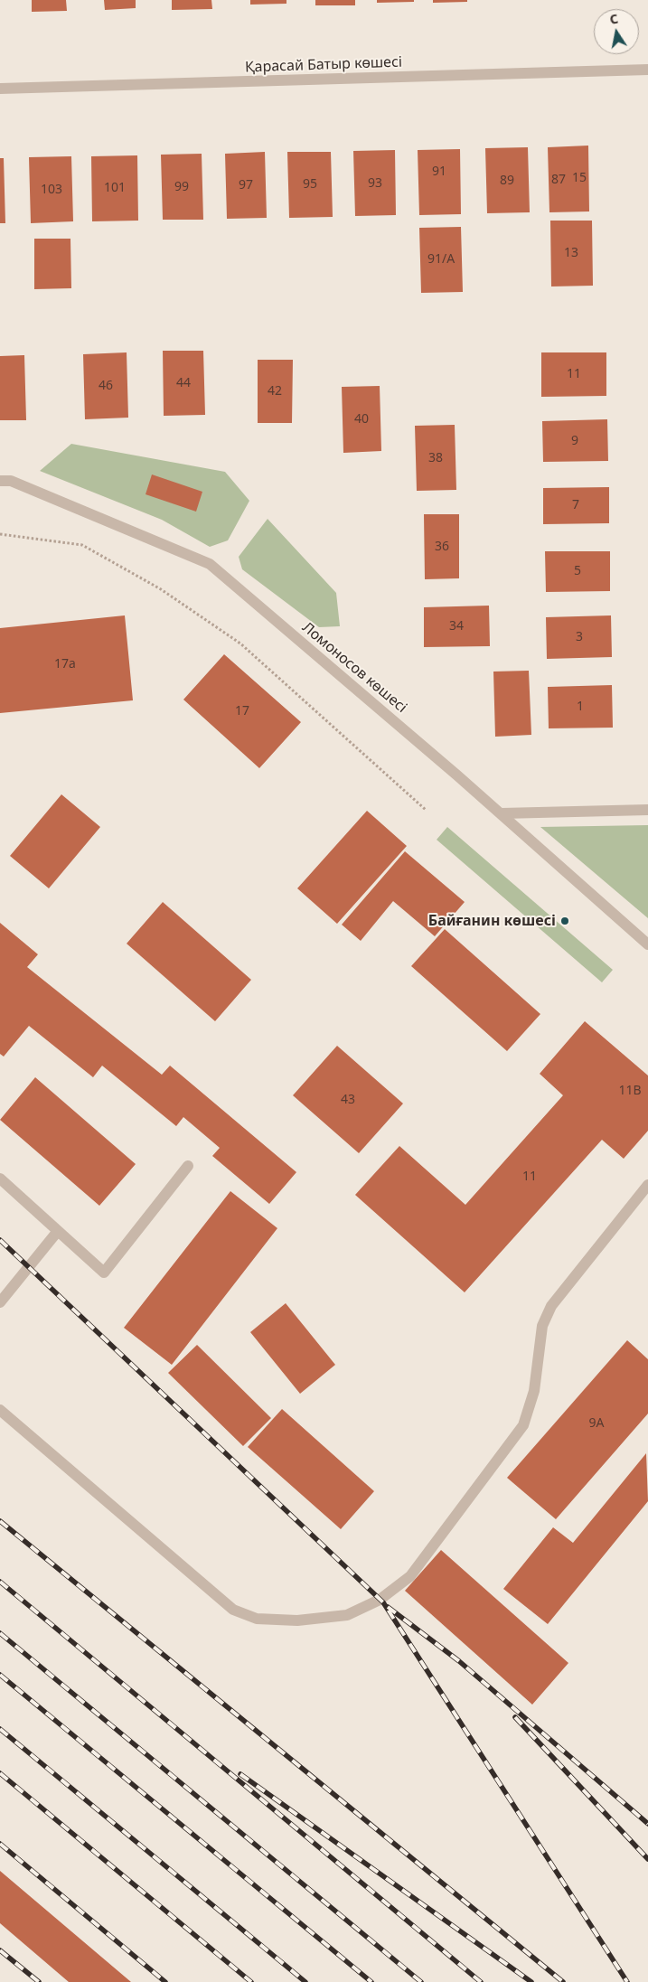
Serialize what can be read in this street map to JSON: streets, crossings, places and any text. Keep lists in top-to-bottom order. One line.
{"streets":{"street":["Қарасай Батыр көшесі","Ломоносов көшесі"]},"places":["Байғанин көшесі"],"house_numbers":["91","15","87","89","93","95","97","99","101","103","13","91/А","11","44","46","42","40","9","38","7","36","5","34","3","17а","1","17","11В","43","11","9А"],"north":"top"}
